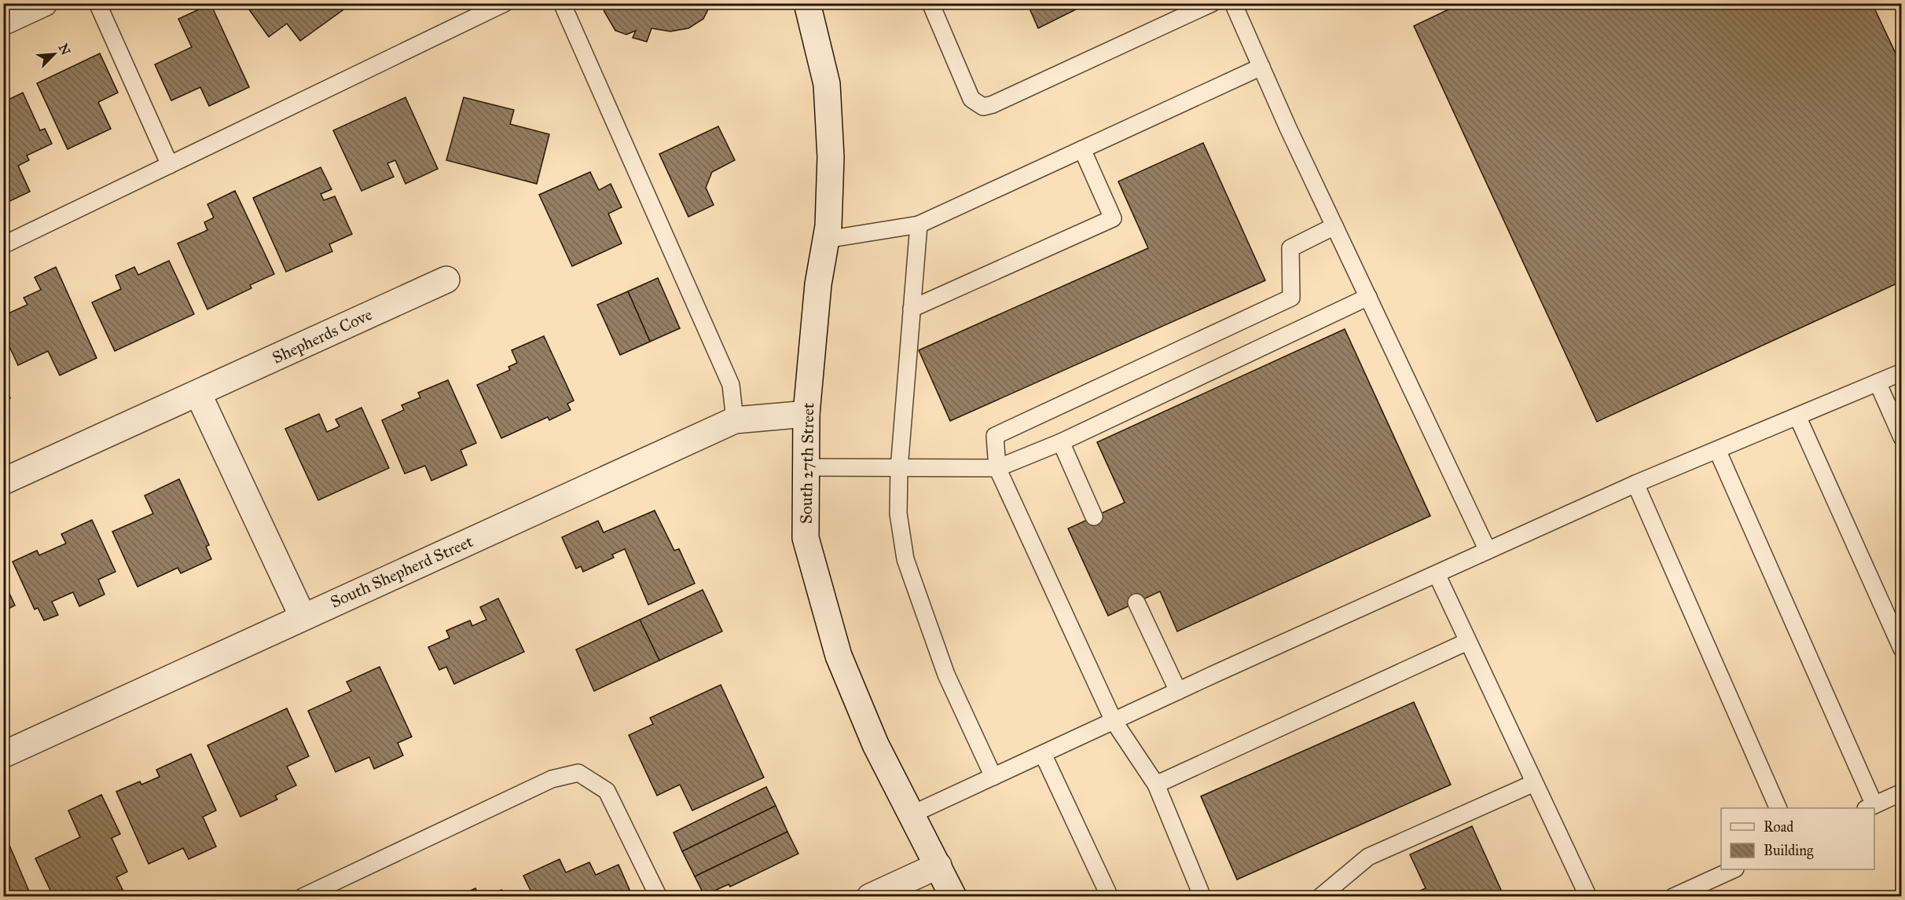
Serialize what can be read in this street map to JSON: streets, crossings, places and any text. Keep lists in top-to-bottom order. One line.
{"streets":{"street":["Shepherds Cove","South 27th Street","South Shepherd Street"]},"crossings":[["South 27th Street","South Shepherd Street"]],"legend":["Road","Building"],"north":"top right"}
